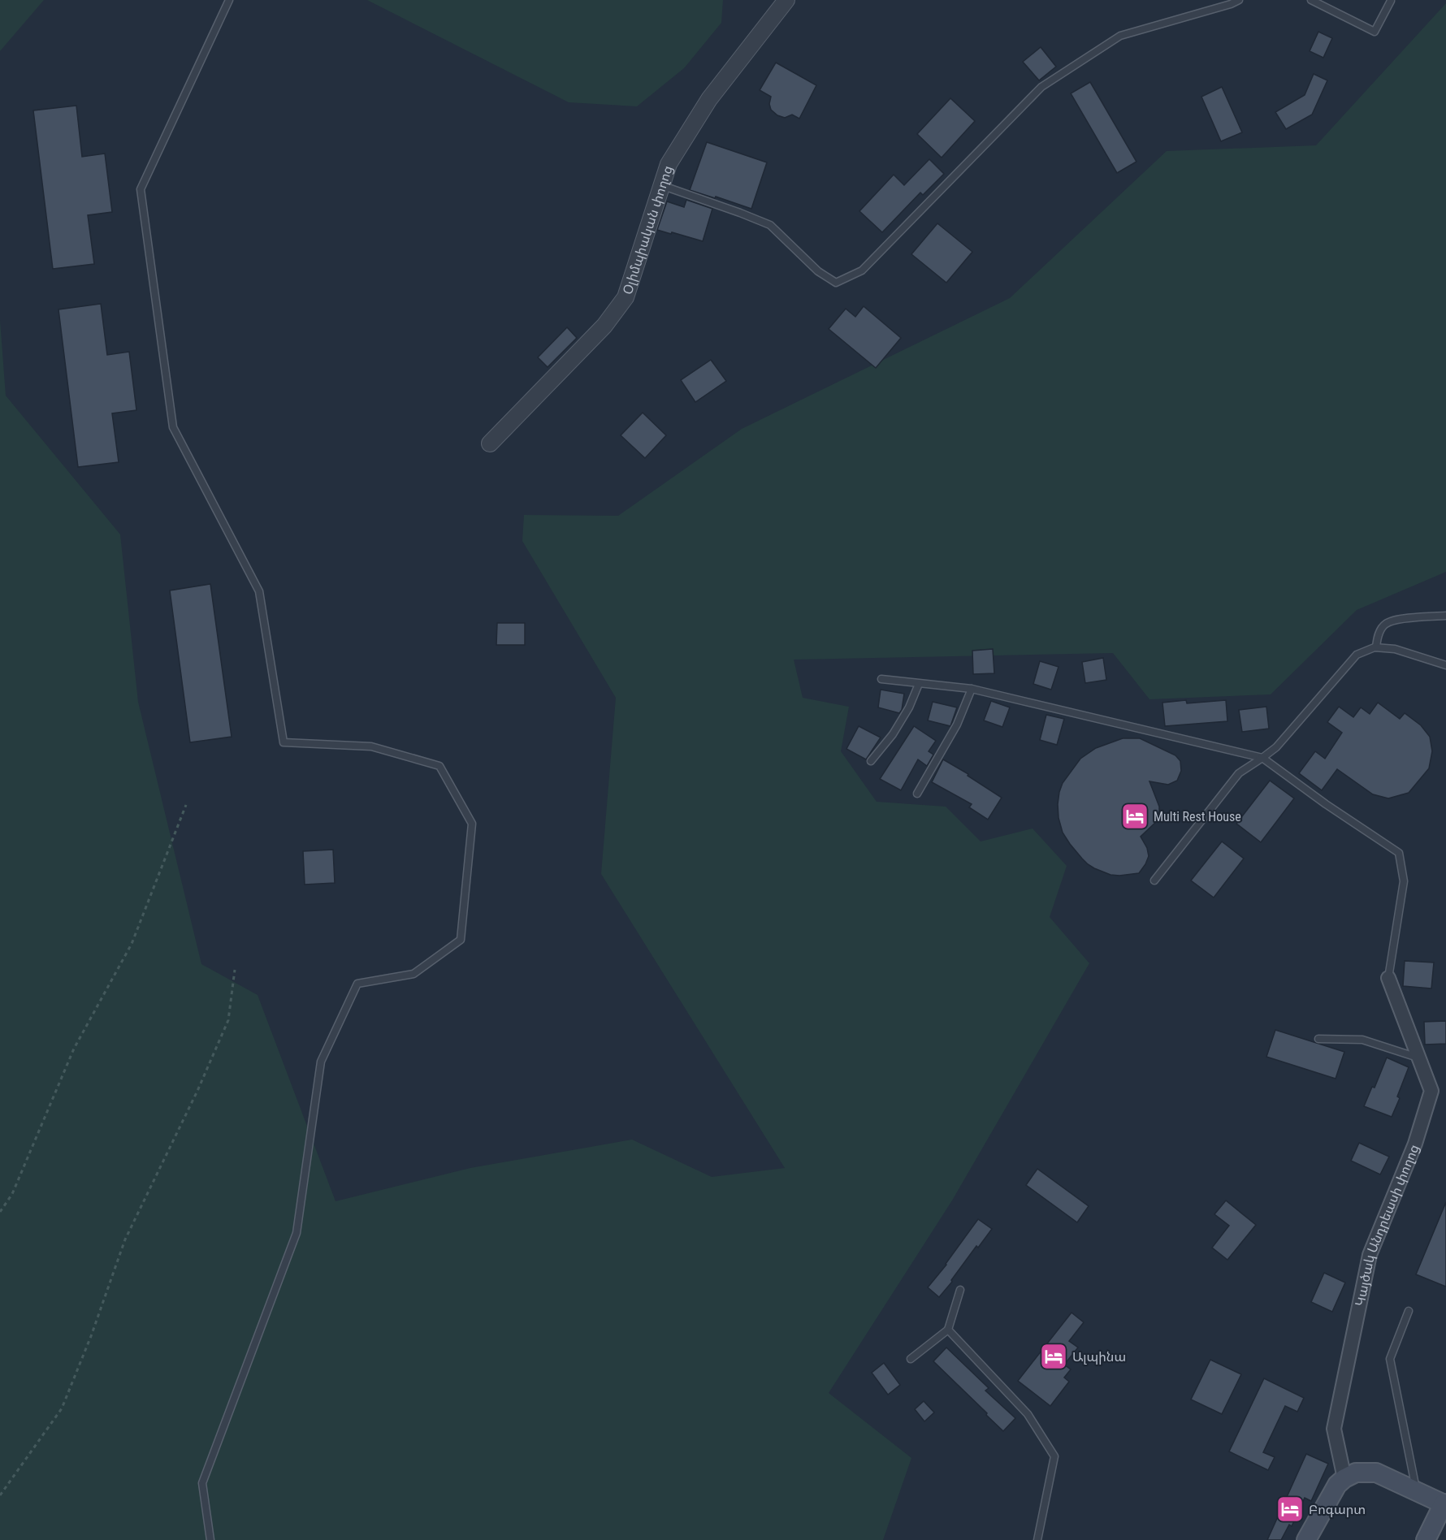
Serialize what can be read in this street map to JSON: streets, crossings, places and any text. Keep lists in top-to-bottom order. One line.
{"streets":{"street":["Օլիմպիական փողոց","Կայծակ Անդրեասի փողոց"]},"places":{"hotel":["Multi Rest House","Ալպինա","Բոգարտ"]}}
